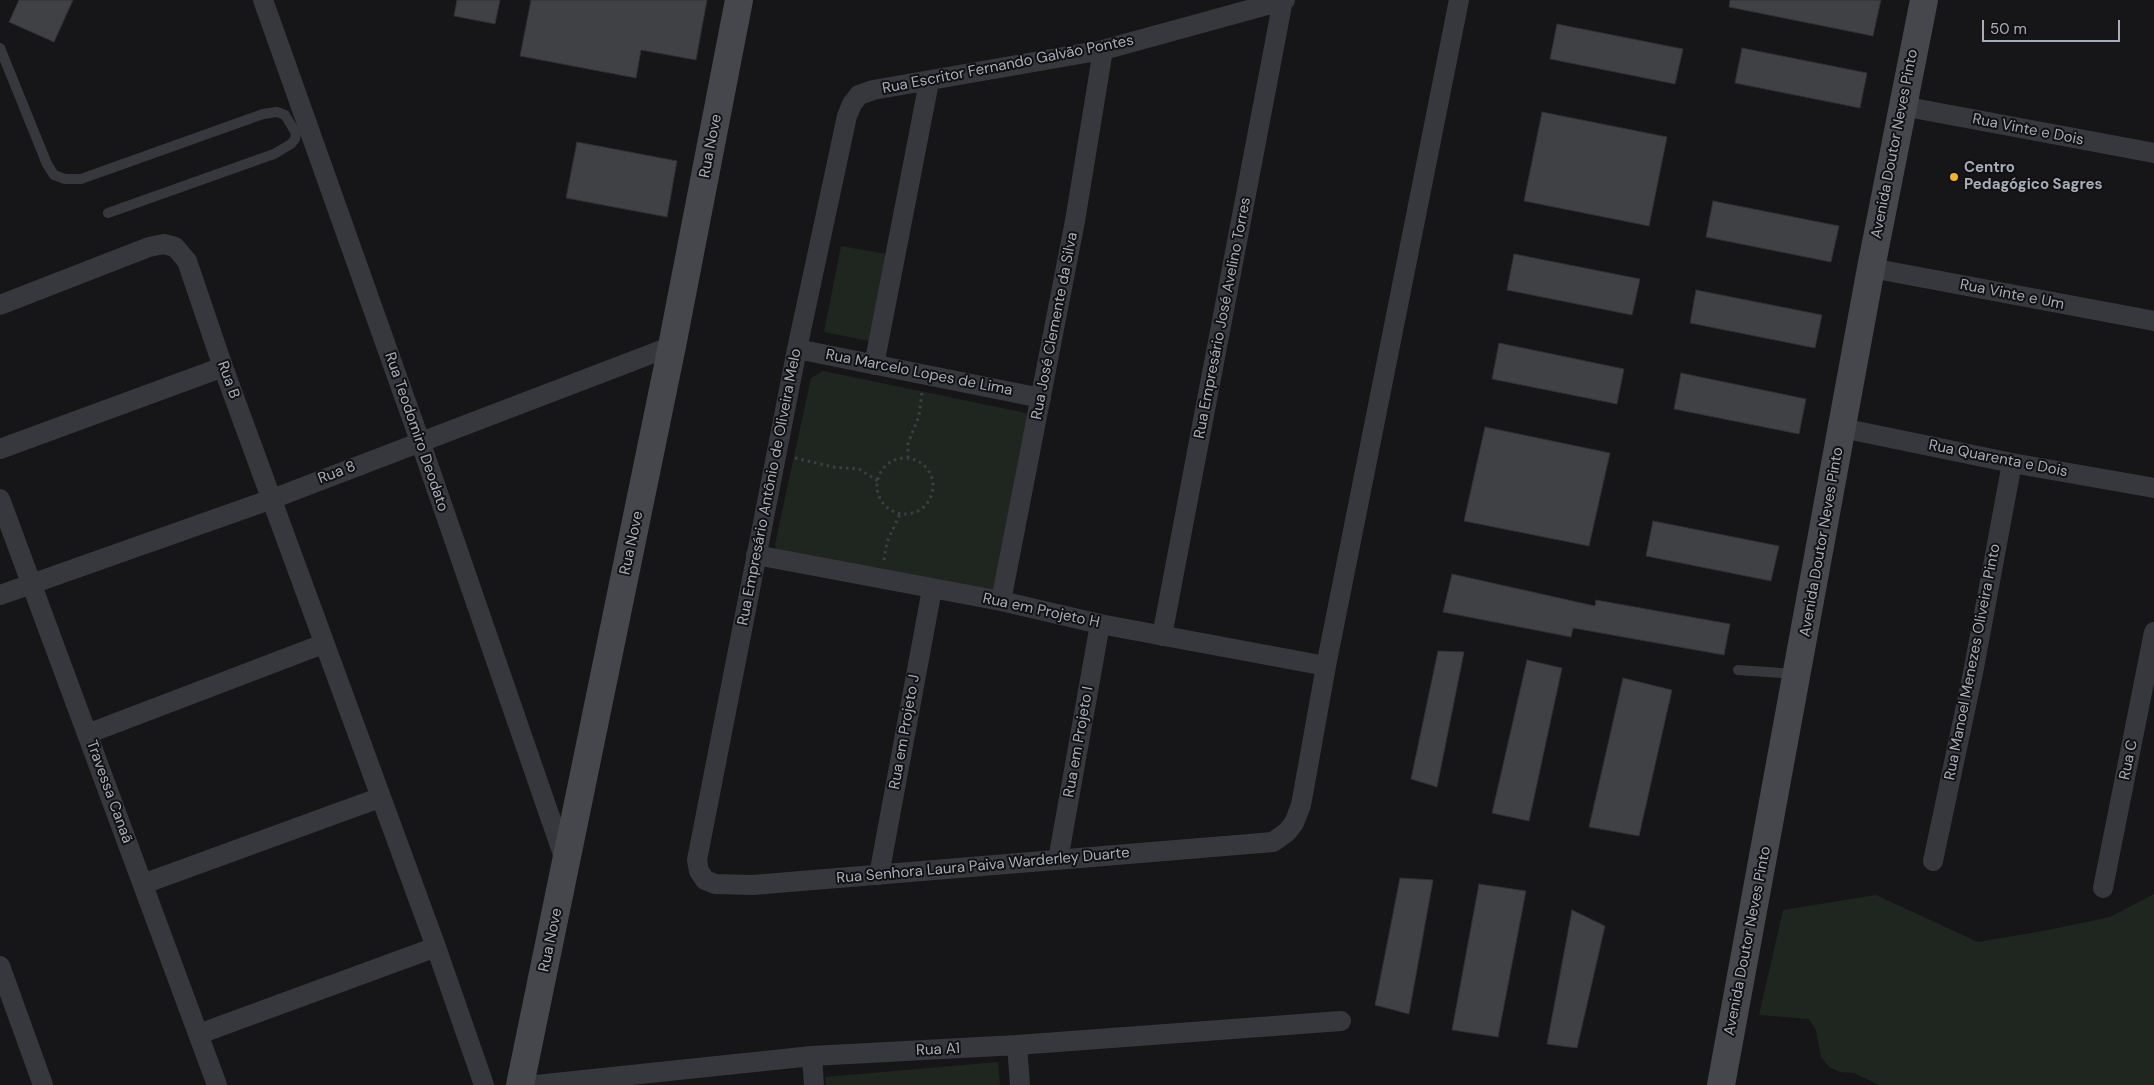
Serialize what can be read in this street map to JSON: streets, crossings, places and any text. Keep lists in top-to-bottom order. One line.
{"streets":{"street":["Rua Escritor Fernando Galvão Pontes","Rua Vinte e Dois","Avenida Doutor Neves Pinto","Rua Nove","Rua Vinte e Um","Rua Empresário José Avelino Torres","Rua José Clemente da Silva","Rua Marcelo Lopes de Lima","Rua B","Rua Teodomiro Deodato","Rua Quarenta e Dois","Rua 8","Rua Empresário Antônio de Oliveira Melo","Rua em Projeto H","Rua Manoel Menezes Oliveira Pinto","Rua em Projeto J","Rua em Projeto I","Rua C","Travessa Canaã","Rua Senhora Laura Paiva Warderley Duarte","Rua A1"]},"crossings":[["Rua Escritor Fernando Galvão Pontes","Rua Empresário José Avelino Torres"],["Rua Escritor Fernando Galvão Pontes","Rua José Clemente da Silva"],["Rua Escritor Fernando Galvão Pontes","Rua Empresário Antônio de Oliveira Melo"],["Rua Vinte e Dois","Avenida Doutor Neves Pinto"],["Avenida Doutor Neves Pinto","Rua Vinte e Um"],["Avenida Doutor Neves Pinto","Rua Quarenta e Dois"],["Rua Nove","Rua Teodomiro Deodato"],["Rua Nove","Rua 8"],["Rua Empresário José Avelino Torres","Rua em Projeto H"],["Rua José Clemente da Silva","Rua Marcelo Lopes de Lima"],["Rua José Clemente da Silva","Rua em Projeto H"],["Rua Marcelo Lopes de Lima","Rua Empresário Antônio de Oliveira Melo"],["Rua B","Rua 8"],["Rua Teodomiro Deodato","Rua 8"],["Rua Quarenta e Dois","Rua Manoel Menezes Oliveira Pinto"],["Rua 8","Travessa Canaã"],["Rua Empresário Antônio de Oliveira Melo","Rua em Projeto H"],["Rua Empresário Antônio de Oliveira Melo","Rua Senhora Laura Paiva Warderley Duarte"],["Rua em Projeto H","Rua em Projeto J"],["Rua em Projeto H","Rua em Projeto I"],["Rua em Projeto H","Rua Senhora Laura Paiva Warderley Duarte"],["Rua em Projeto J","Rua Senhora Laura Paiva Warderley Duarte"],["Rua em Projeto I","Rua Senhora Laura Paiva Warderley Duarte"]],"places":["Centro Pedagógico Sagres"],"scale_bar":"50 m"}
